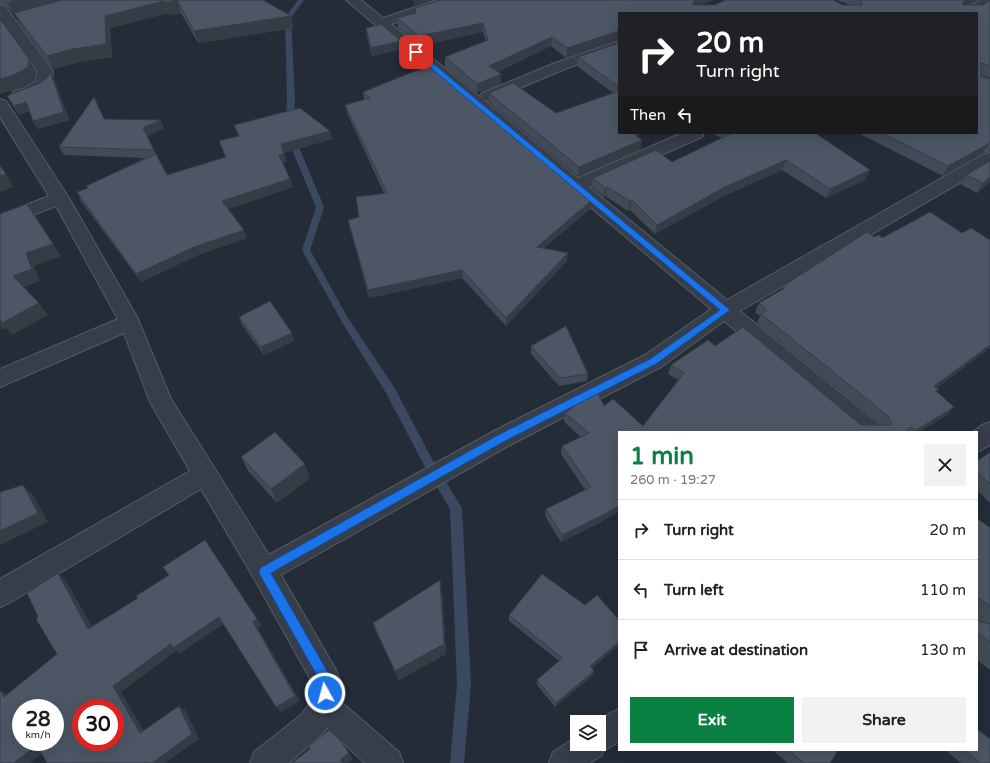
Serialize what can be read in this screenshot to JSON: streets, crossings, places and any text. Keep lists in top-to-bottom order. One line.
{"page":{"turn":["20 m","Turn right"],"then":"Then","heading":["1 min","260 m · 19:27"],"list":[{"name":"Turn right","value":"20 m"},{"name":"Turn left","value":"110 m"},{"name":"Arrive at destination","value":"130 m"}],"buttons":["Exit","Share"],"speed":"28 km/h","limit":"30"}}
